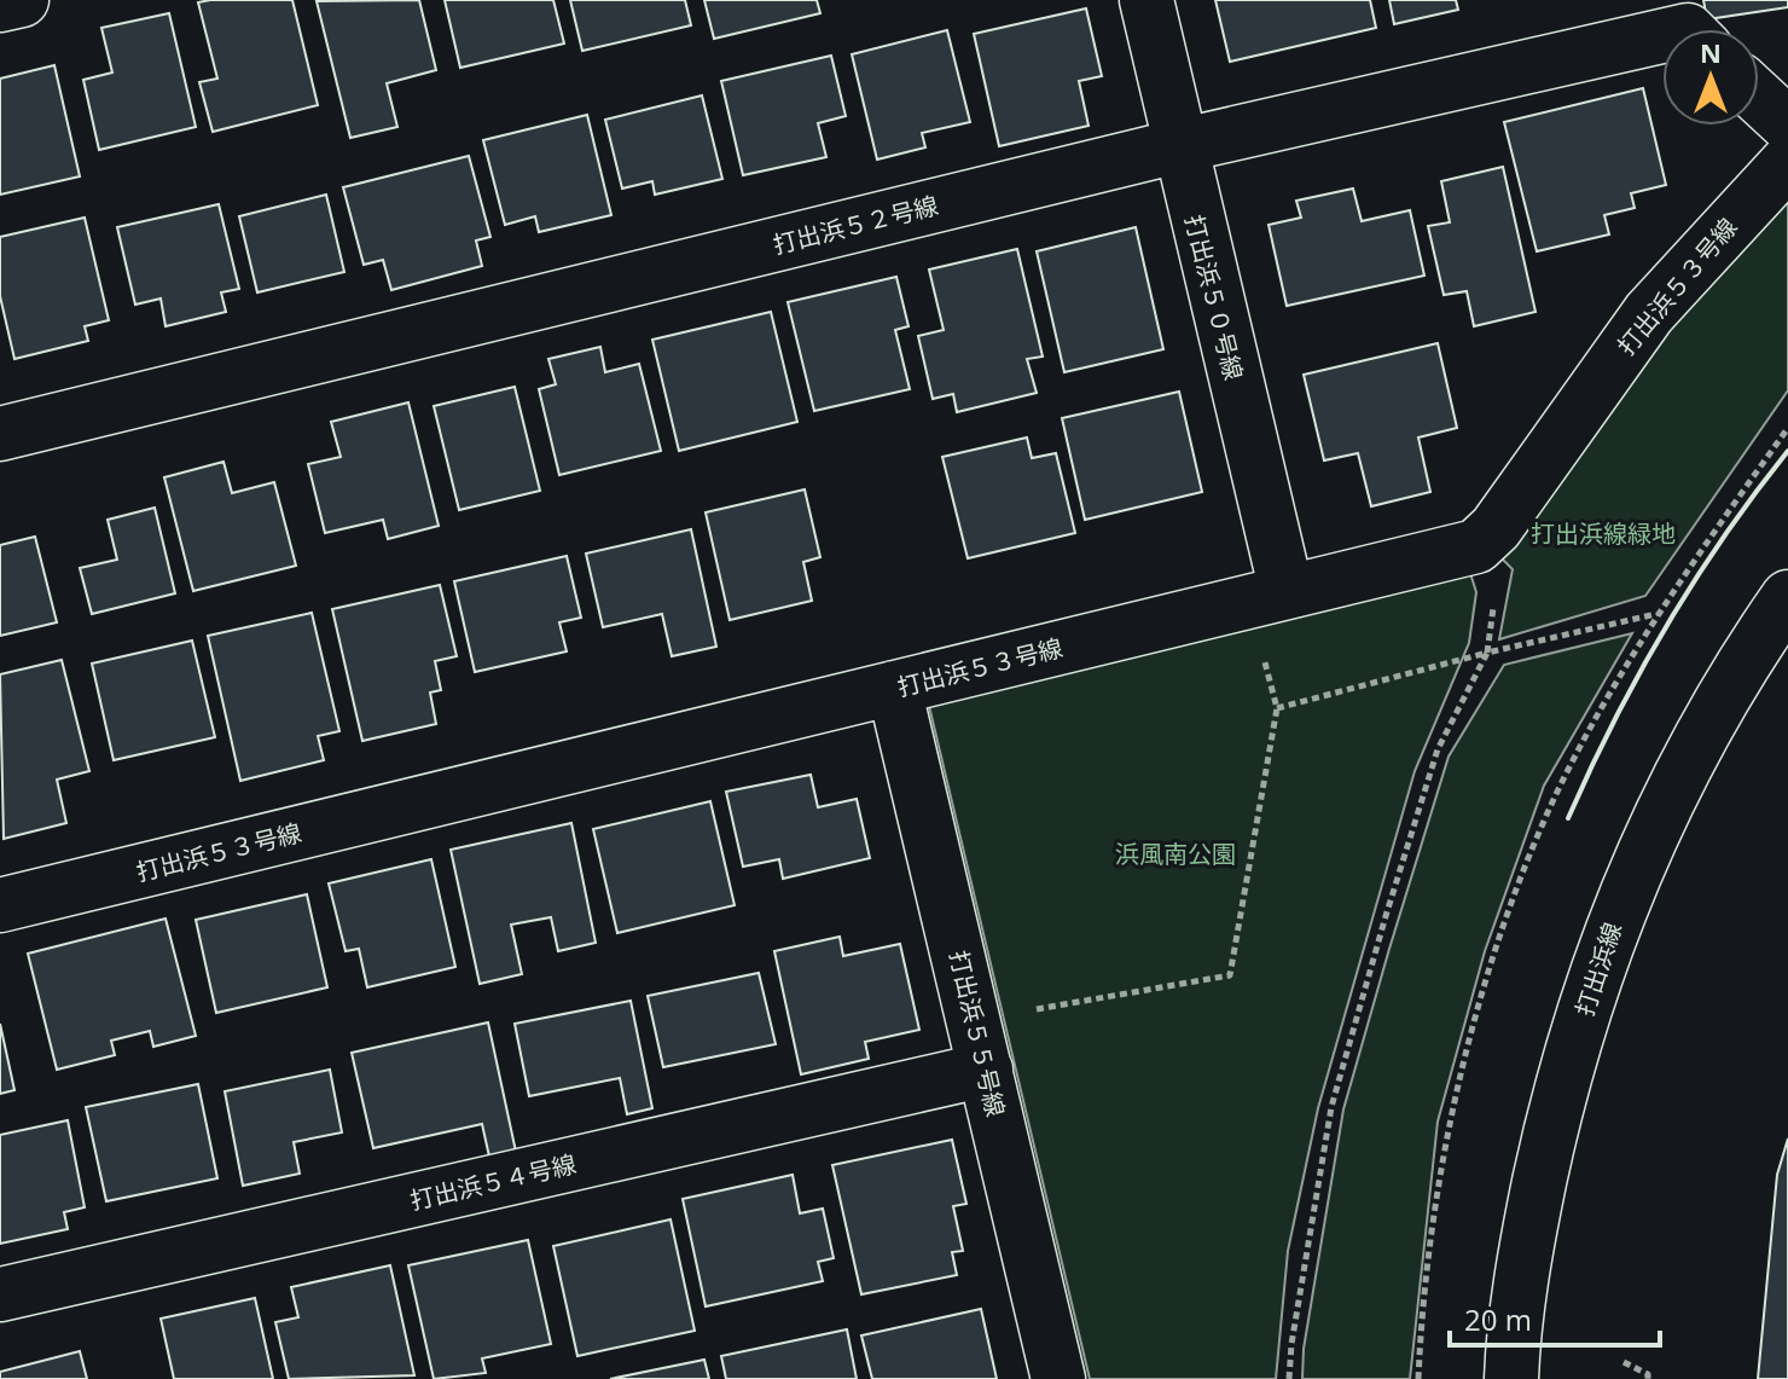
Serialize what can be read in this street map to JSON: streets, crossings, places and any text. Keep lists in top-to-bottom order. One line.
{"streets":{"street":["打出浜５２号線","打出浜５３号線","打出浜５０号線","打出浜線","打出浜５５号線","打出浜５４号線"]},"crossings":[["打出浜５２号線","打出浜５０号線"],["打出浜５３号線","打出浜５０号線"],["打出浜５３号線","打出浜５５号線"],["打出浜５５号線","打出浜５４号線"]],"parks":["打出浜線緑地","浜風南公園"],"scale_bar":"20 m","north":"top"}
